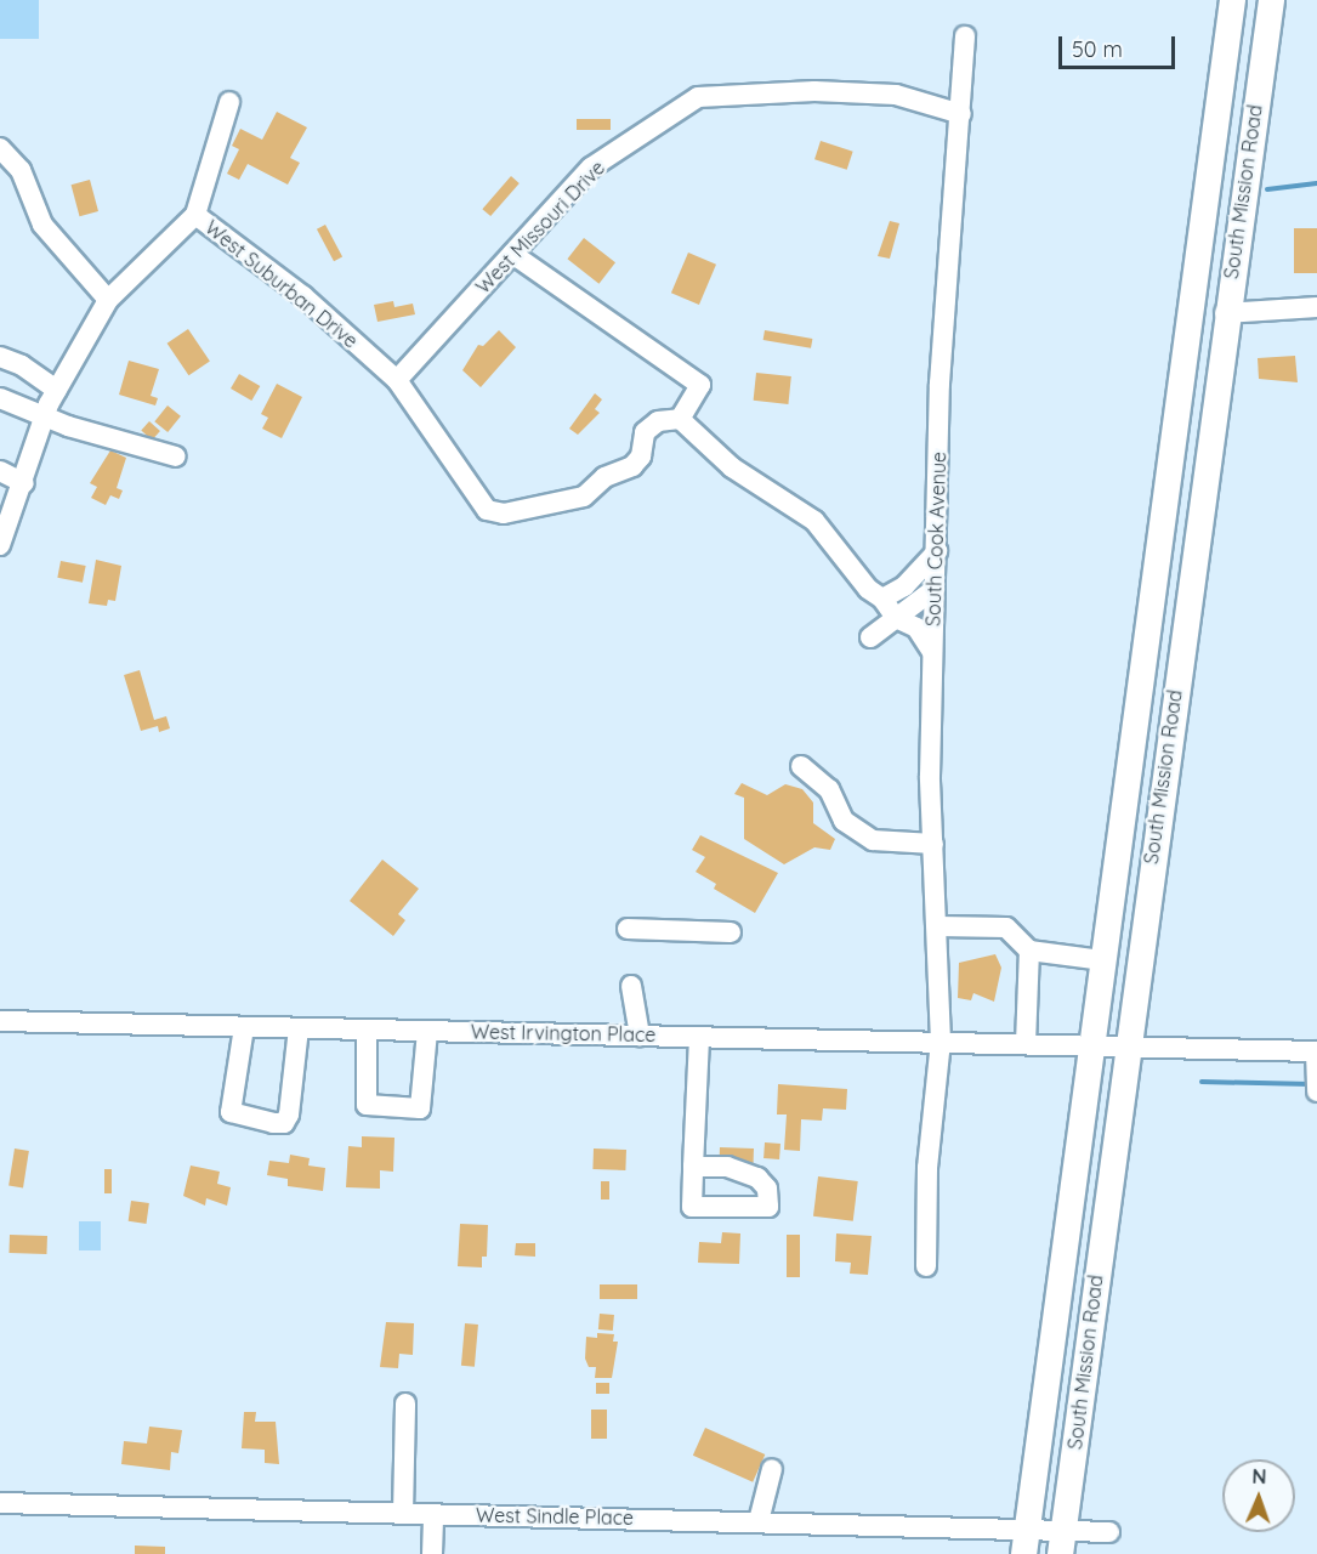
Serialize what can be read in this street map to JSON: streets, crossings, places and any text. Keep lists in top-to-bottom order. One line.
{"streets":{"main road":["South Mission Road"],"street":["West Missouri Drive","West Suburban Drive","South Cook Avenue","West Irvington Place","West Sindle Place"]},"crossings":[["South Mission Road","West Irvington Place"],["South Mission Road","West Sindle Place"],["West Missouri Drive","West Suburban Drive"],["West Missouri Drive","South Cook Avenue"],["South Cook Avenue","West Irvington Place"]],"scale_bar":"50 m","north":"top"}
